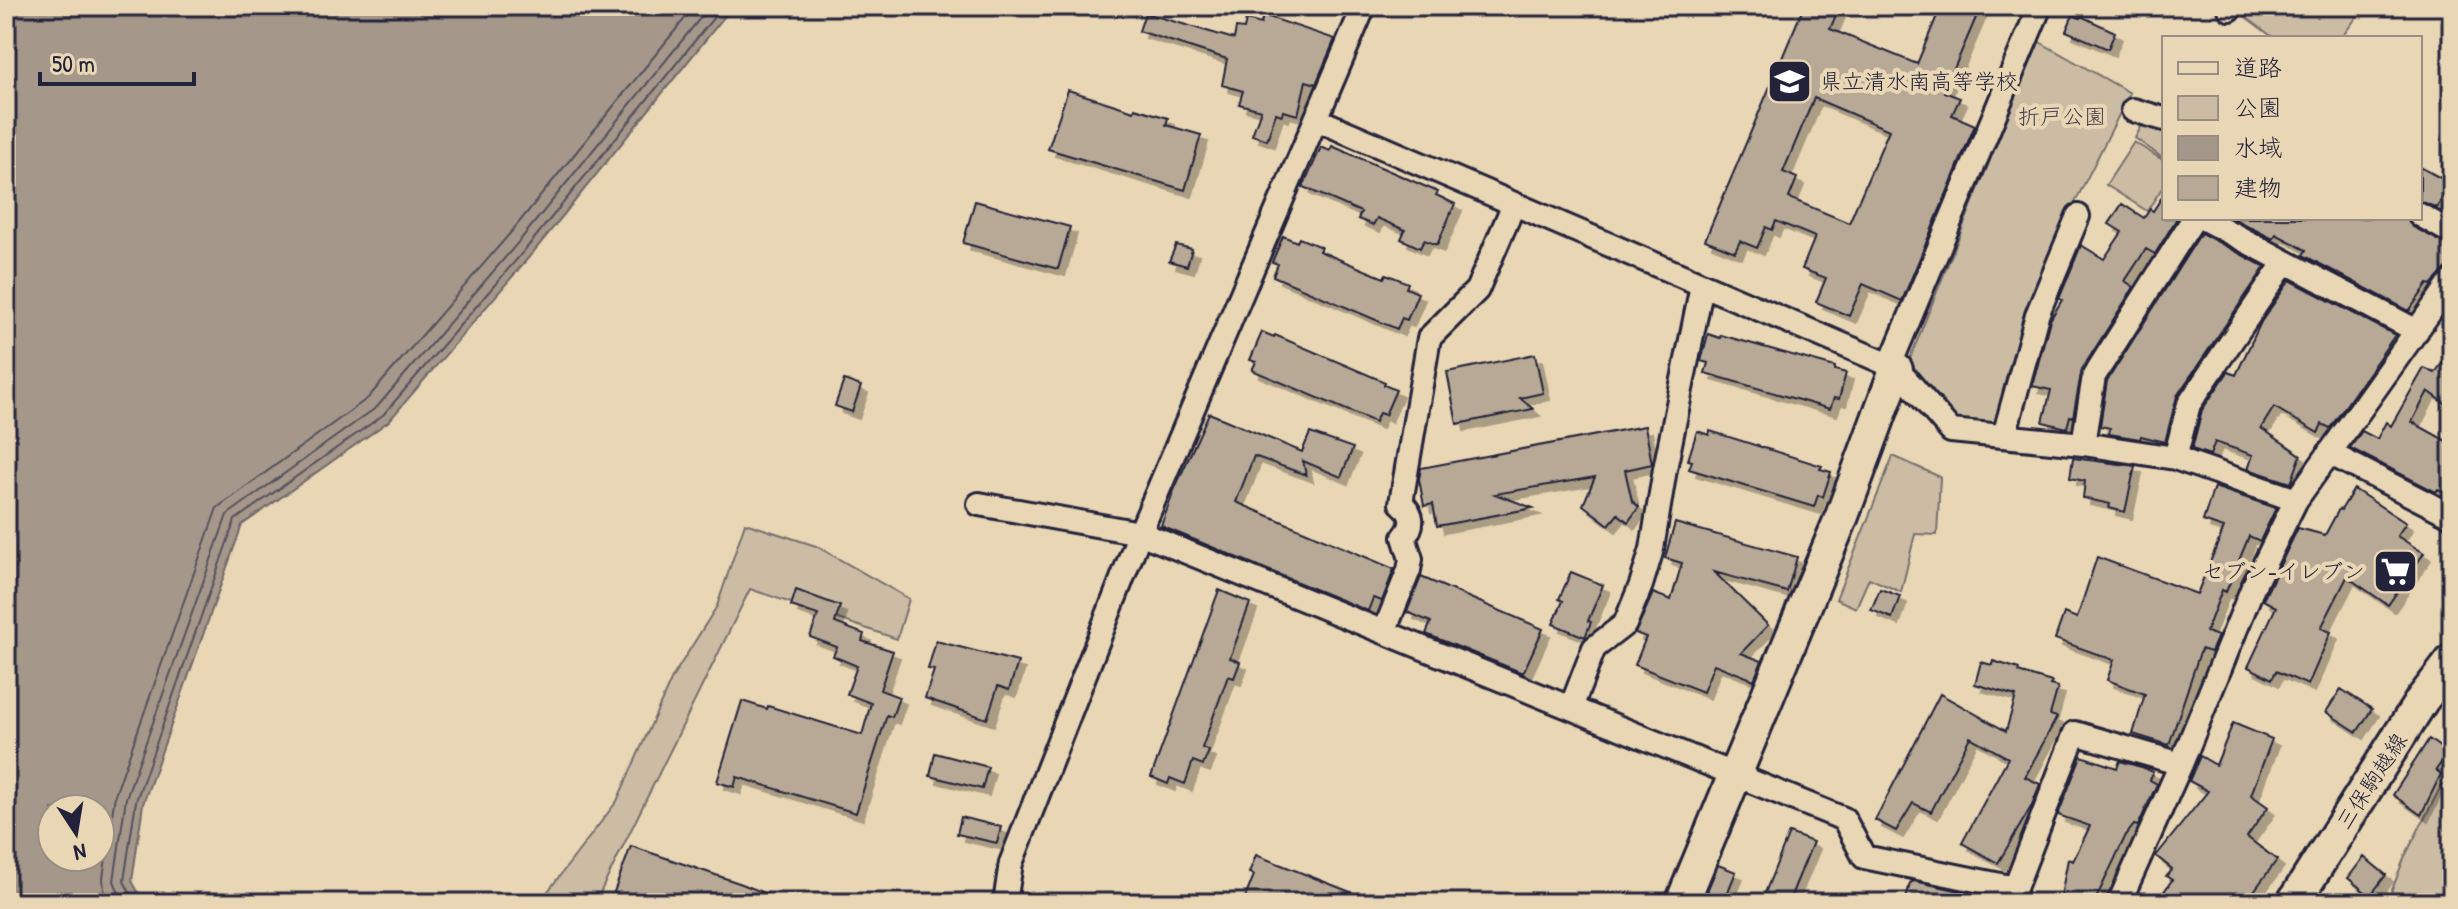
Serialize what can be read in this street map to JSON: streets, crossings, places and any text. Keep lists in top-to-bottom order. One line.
{"streets":{"street":["三保駒越線"]},"parks":["折戸公園"],"places":{"school or university":["県立清水南高等学校"],"supermarket":["セブン-イレブン"]},"legend":["道路","公園","水域","建物"],"scale_bar":"50 m","north":"bottom"}
